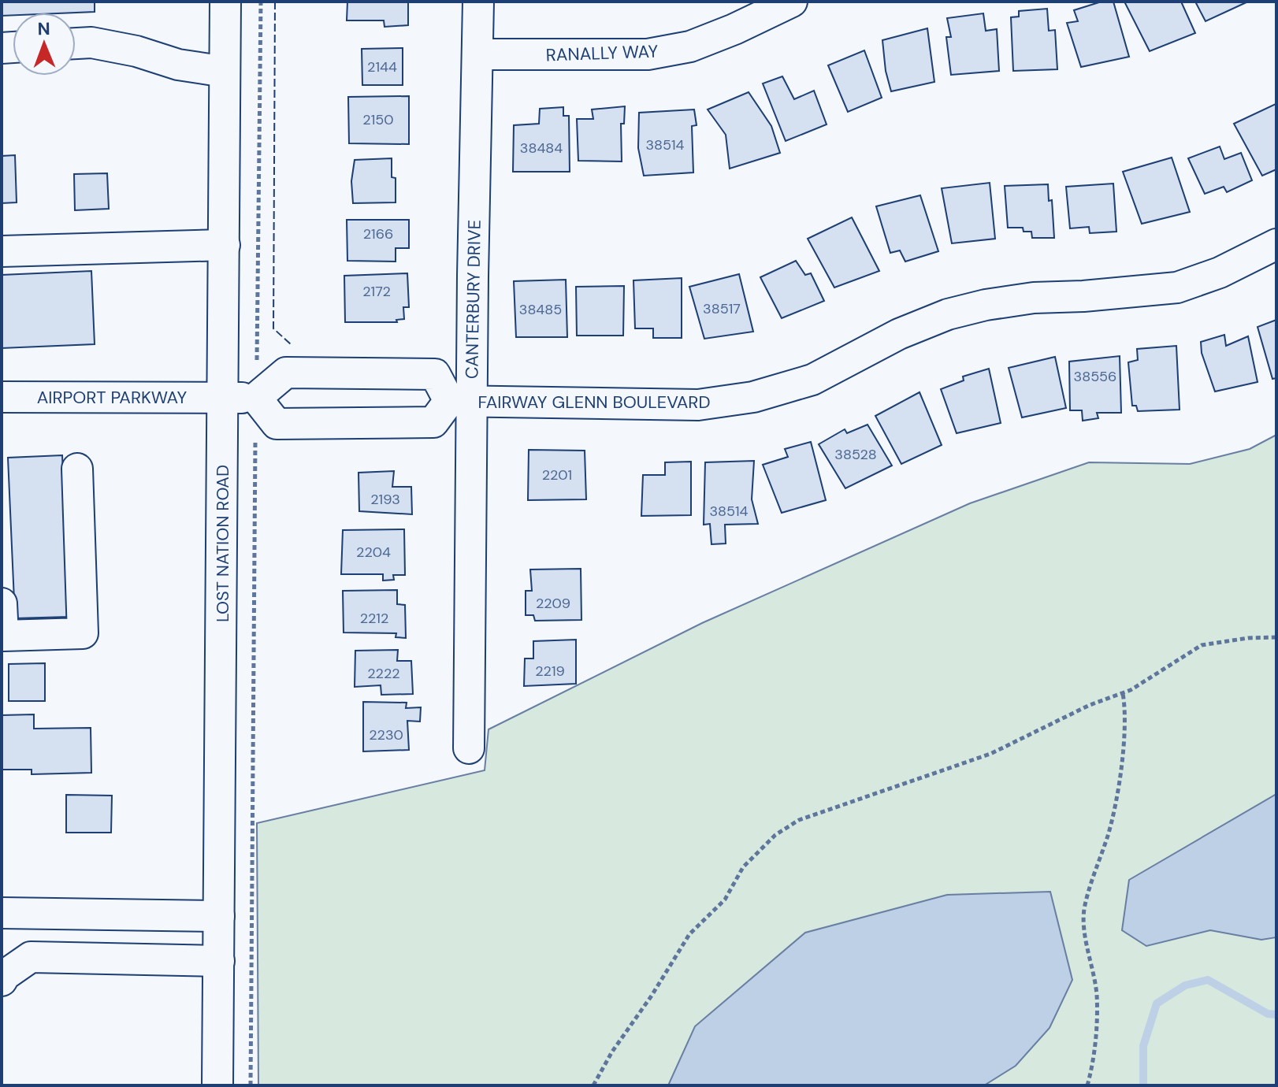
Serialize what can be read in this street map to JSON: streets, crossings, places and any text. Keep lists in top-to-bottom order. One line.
{"streets":{"street":["RANALLY WAY","CANTERBURY DRIVE","AIRPORT PARKWAY","FAIRWAY GLENN BOULEVARD","LOST NATION ROAD"]},"crossings":[["RANALLY WAY","CANTERBURY DRIVE"],["CANTERBURY DRIVE","FAIRWAY GLENN BOULEVARD"],["AIRPORT PARKWAY","LOST NATION ROAD"]],"house_numbers":["2144","2150","38514","38484","2166","2172","38517","38485","38556","38528","2201","2193","38514","2204","2209","2212","2219","2222","2230"],"north":"top"}
